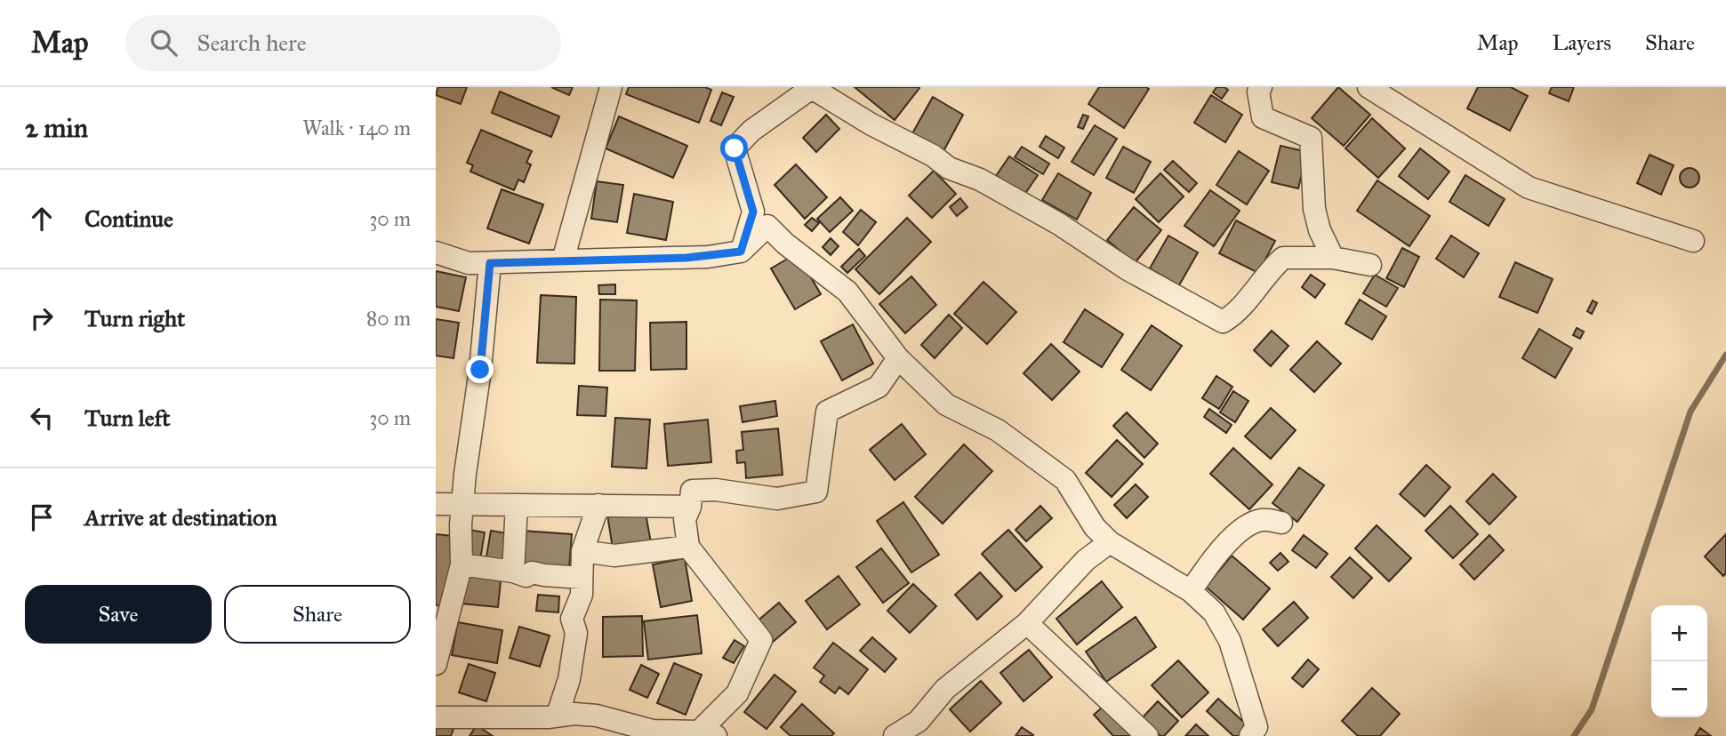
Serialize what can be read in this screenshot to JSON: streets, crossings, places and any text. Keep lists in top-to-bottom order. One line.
{"page":{"header":"Map","search":"Search here","nav":["Map","Layers","Share"],"heading":["2 min","Walk · 140 m"],"list":[["Continue","30 m"],["Turn right","80 m"],["Turn left","30 m"],"Arrive at destination"],"buttons":["Save","Share"],"map_buttons":["+","−"]}}
